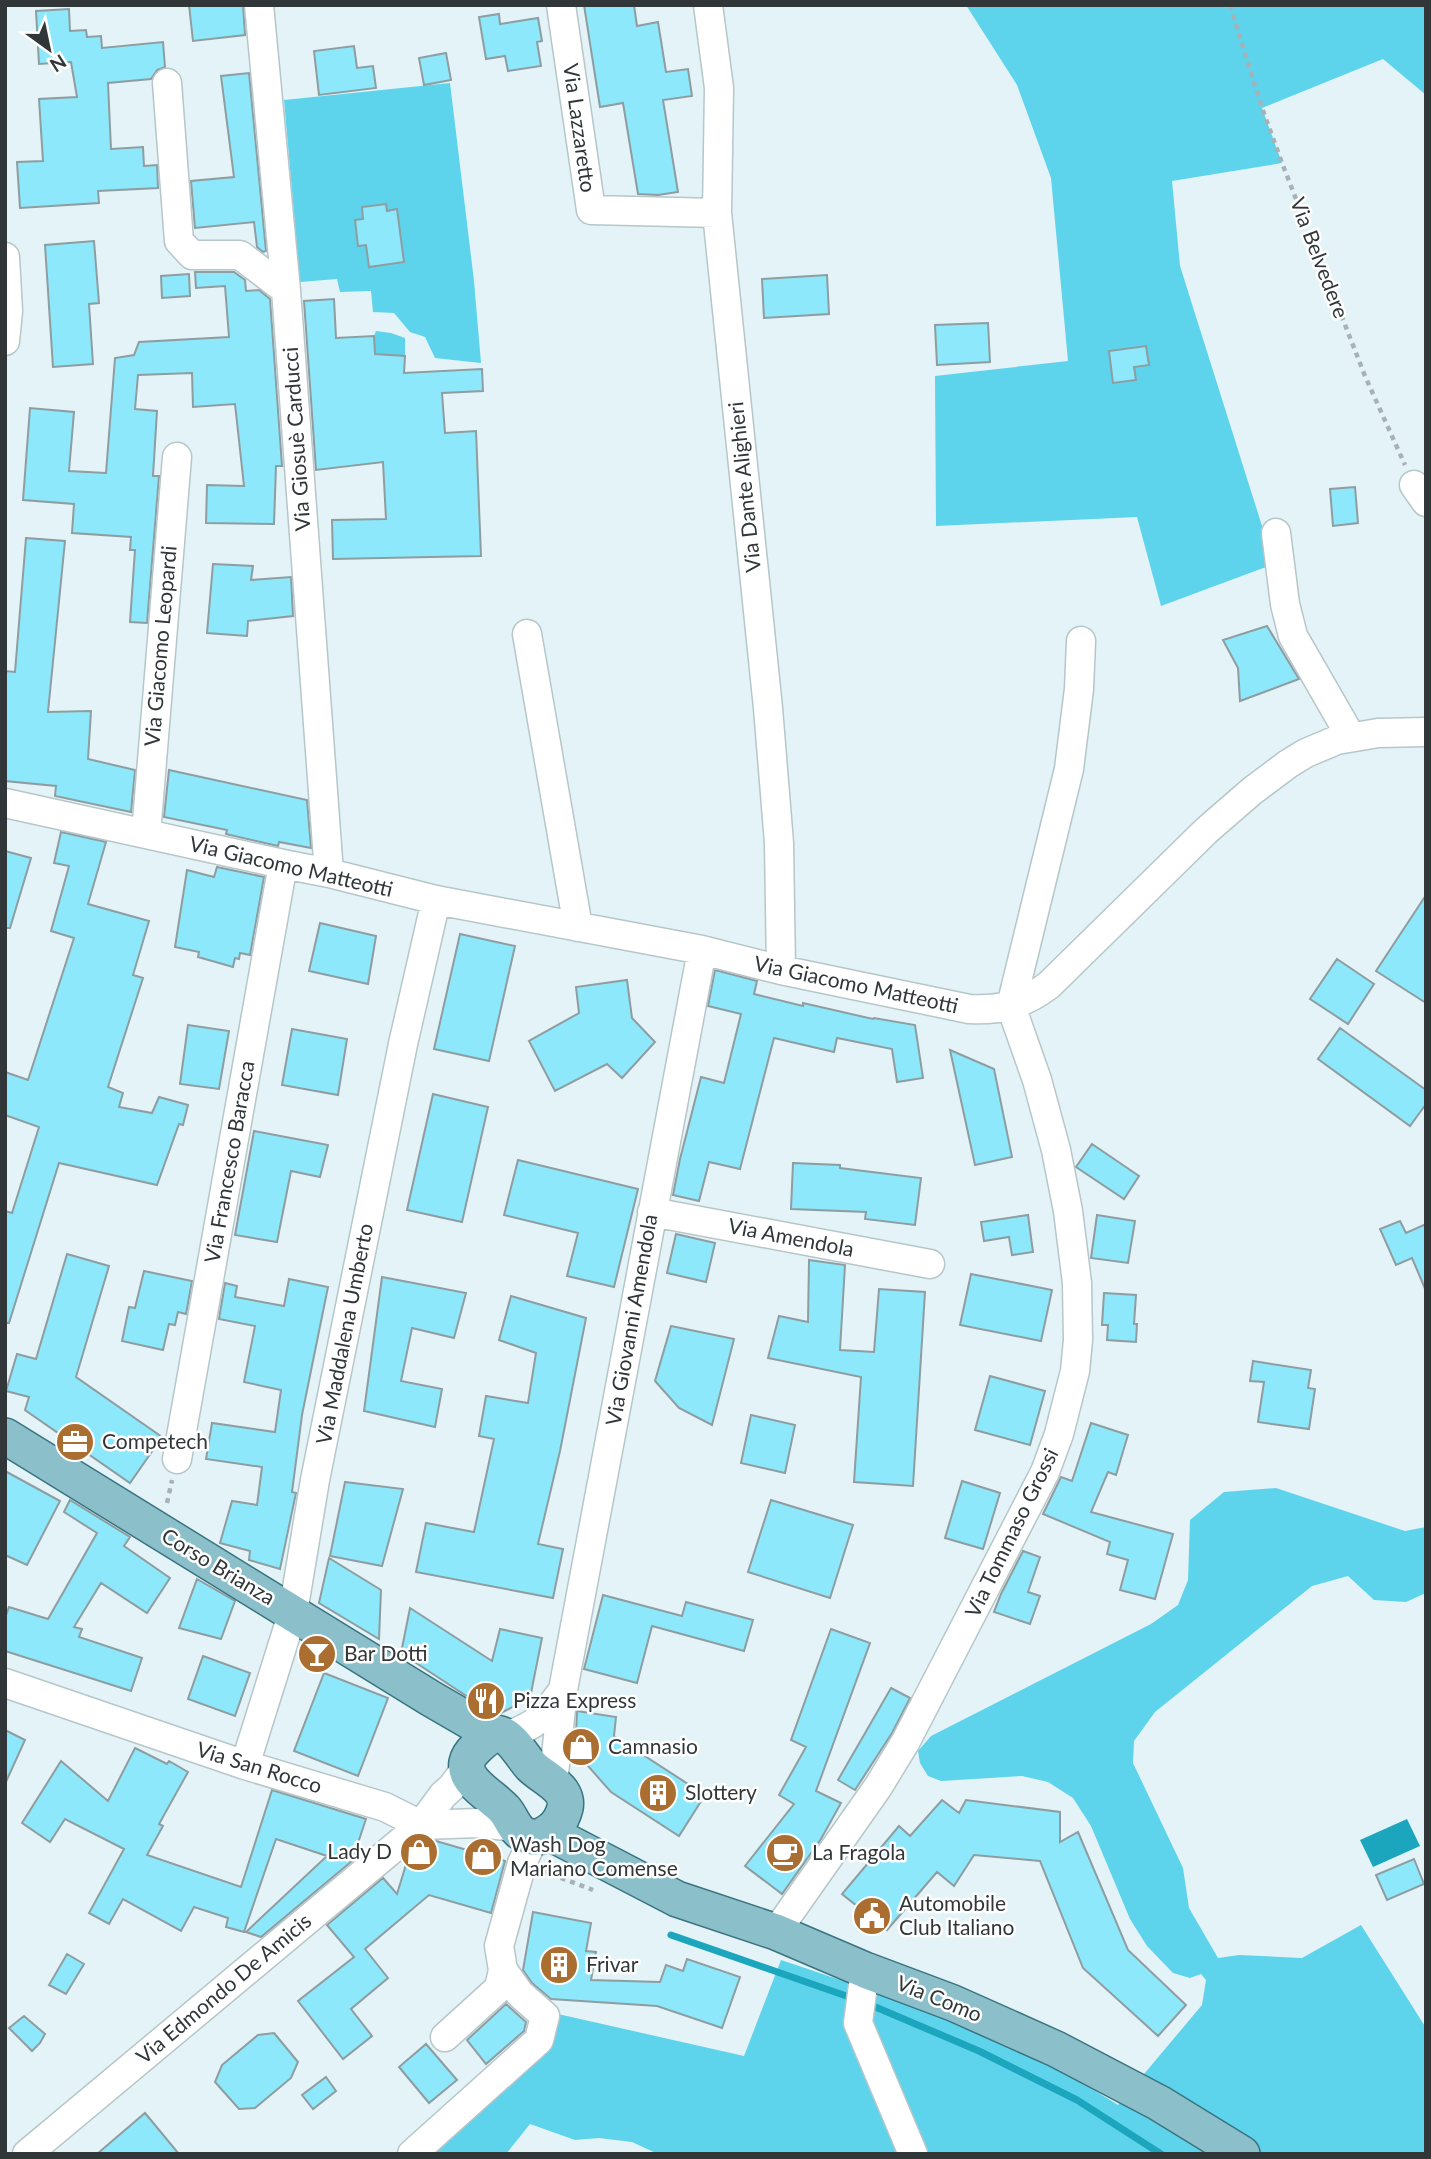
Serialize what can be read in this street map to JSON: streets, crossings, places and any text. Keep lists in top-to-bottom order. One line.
{"streets":{"main road":["Corso Brianza","Via Como"],"street":["Via Lazzaretto","Via Giosuè Carducci","Via Dante Alighieri","Via Giacomo Leopardi","Via Giacomo Matteotti","Via Francesco Baracca","Via Amendola","Via Giovanni Amendola","Via Maddalena Umberto","Via Tommaso Grossi","Via San Rocco","Via Edmondo De Amicis"],"path":["Via Belvedere"]},"crossings":[["Via Lazzaretto","Via Dante Alighieri"],["Via Giosuè Carducci","Via Giacomo Matteotti"],["Via Dante Alighieri","Via Giacomo Matteotti"],["Via Giacomo Leopardi","Via Giacomo Matteotti"],["Via Giacomo Matteotti","Via Francesco Baracca"],["Via Giacomo Matteotti","Via Giovanni Amendola"],["Via Giacomo Matteotti","Via Maddalena Umberto"],["Via Giacomo Matteotti","Via Tommaso Grossi"],["Via Amendola","Via Giovanni Amendola"],["Via Giovanni Amendola","Corso Brianza"],["Via Giovanni Amendola","Via Edmondo De Amicis"],["Via Giovanni Amendola","Via Como"],["Via Maddalena Umberto","Corso Brianza"],["Via Maddalena Umberto","Via San Rocco"],["Via Tommaso Grossi","Via Como"],["Corso Brianza","Via Edmondo De Amicis"],["Corso Brianza","Via Como"],["Via San Rocco","Via Edmondo De Amicis"],["Via San Rocco","Via Como"],["Via Edmondo De Amicis","Via Como"]],"places":{"office":["Competech"],"bar":["Bar Dotti"],"restaurant":["Pizza Express"],"shop":["Camnasio","Lady D","Wash Dog Mariano Comense"],"building":["Slottery","Frivar"],"cafe":["La Fragola"],"public building":["Automobile Club Italiano"]},"north":"bottom right"}
